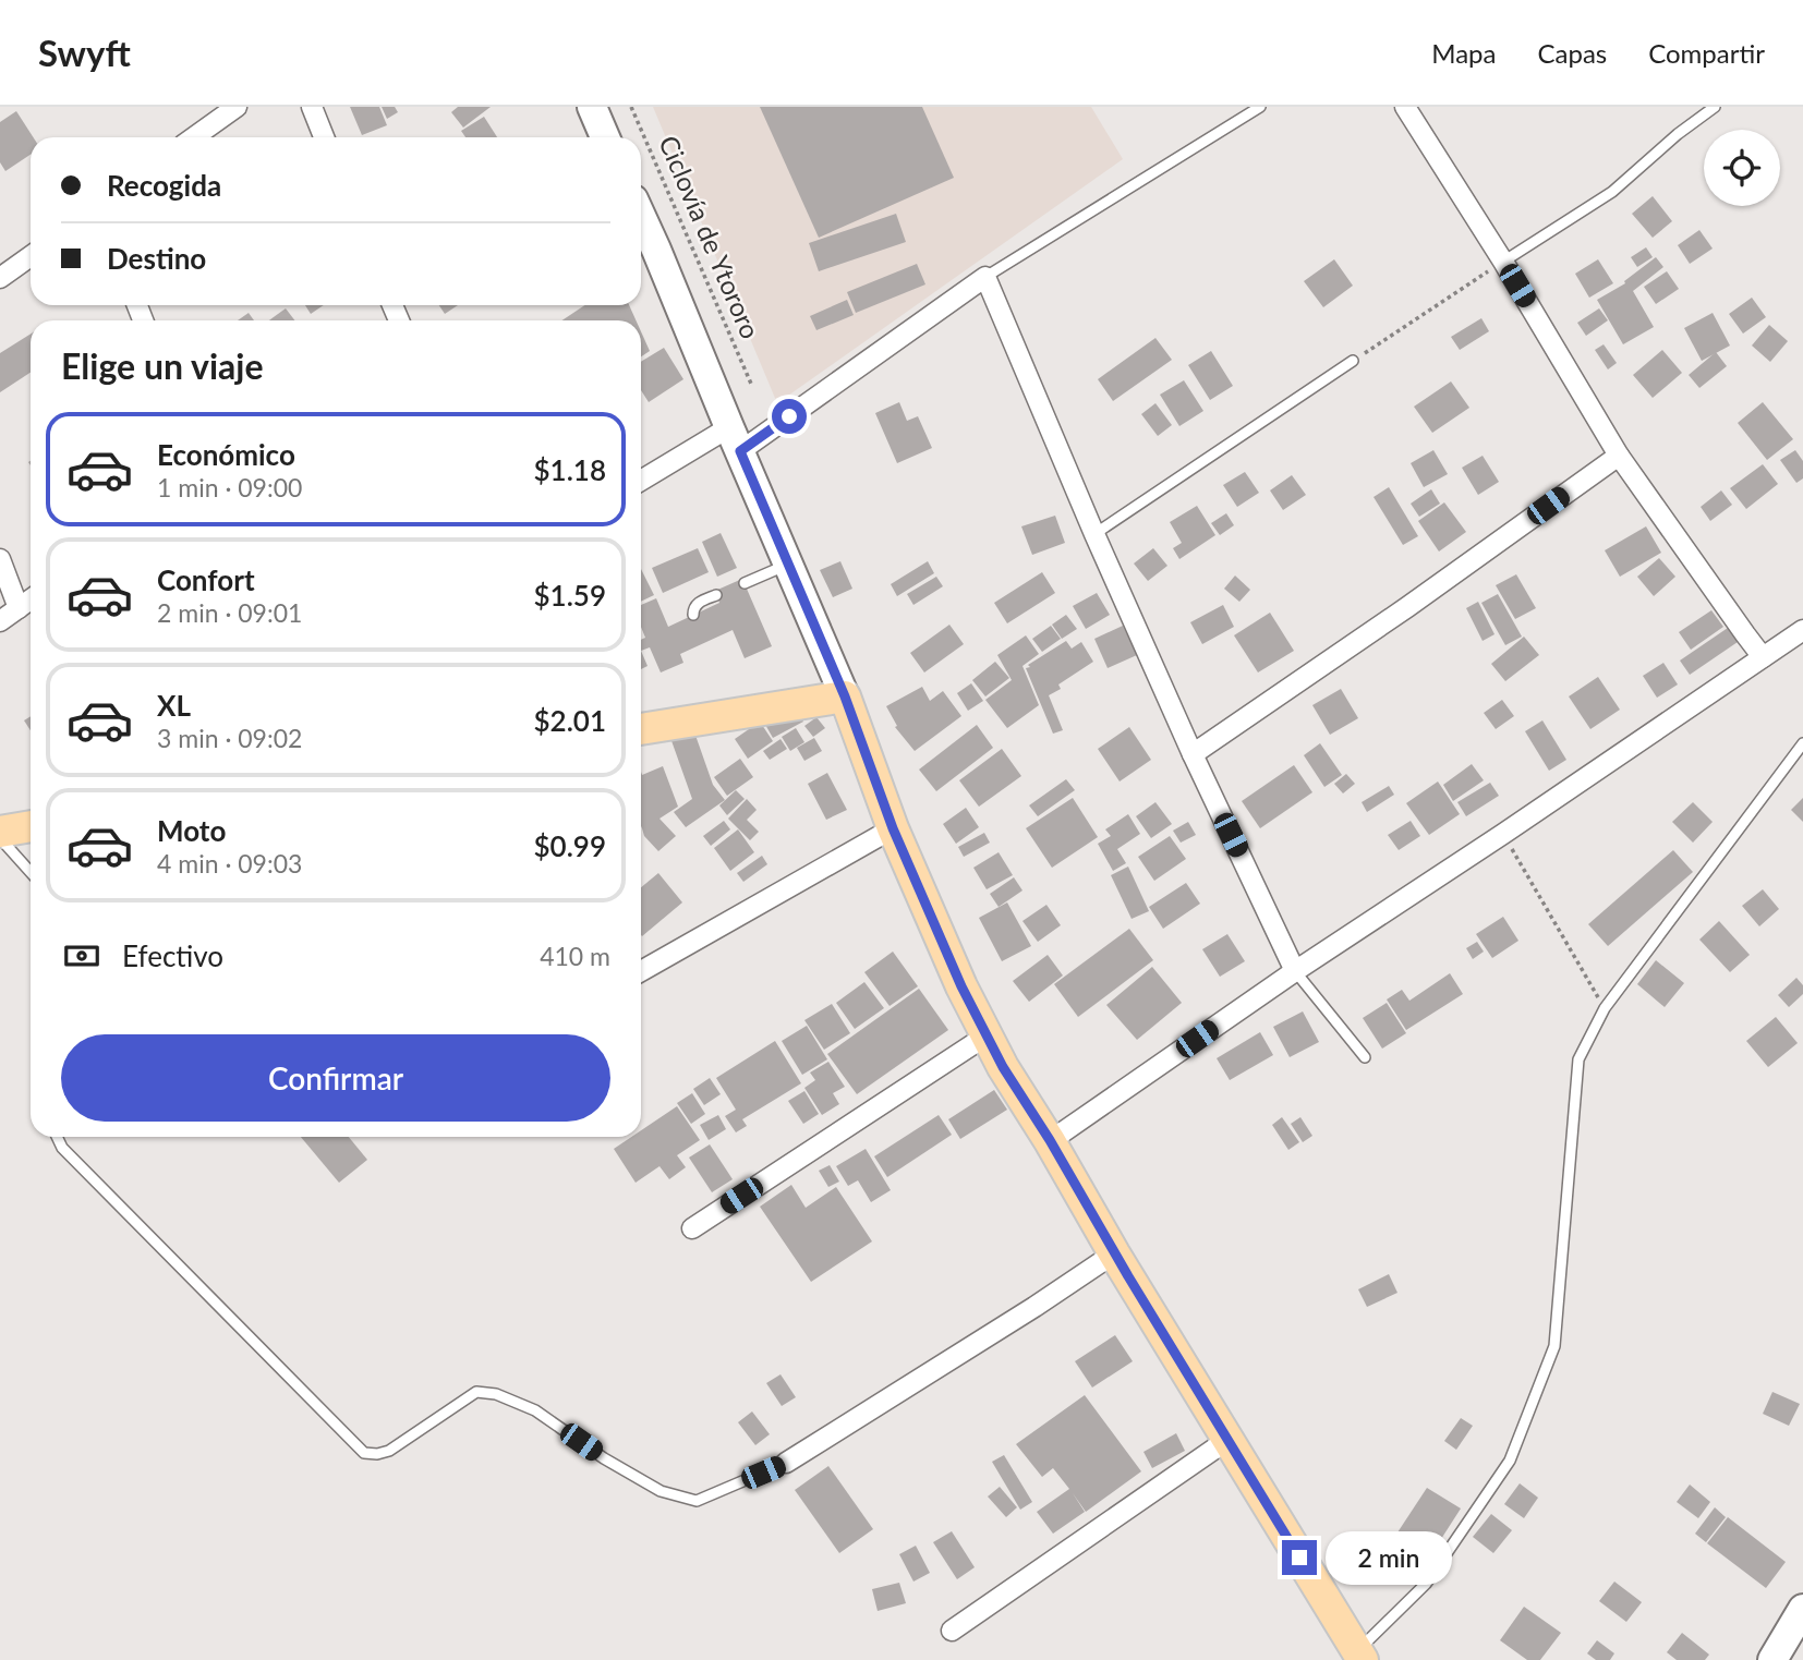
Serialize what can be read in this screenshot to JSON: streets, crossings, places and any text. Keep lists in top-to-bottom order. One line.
{"streets":{"path":["Ciclovía de Ytororo"]},"page":{"header":"Swyft","nav":["Mapa","Capas","Compartir"],"banner":["Recogida","Destino"],"heading":"Elige un viaje","list":[{"name":"Económico","note":"1 min · 09:00","value":"$1.18"},{"name":"Confort","note":"2 min · 09:01","value":"$1.59"},{"name":"XL","note":"3 min · 09:02","value":"$2.01"},{"name":"Moto","note":"4 min · 09:03","value":"$0.99"}],"pay":["Efectivo","410 m"],"buttons":"Confirmar","bubble":"2 min"}}
